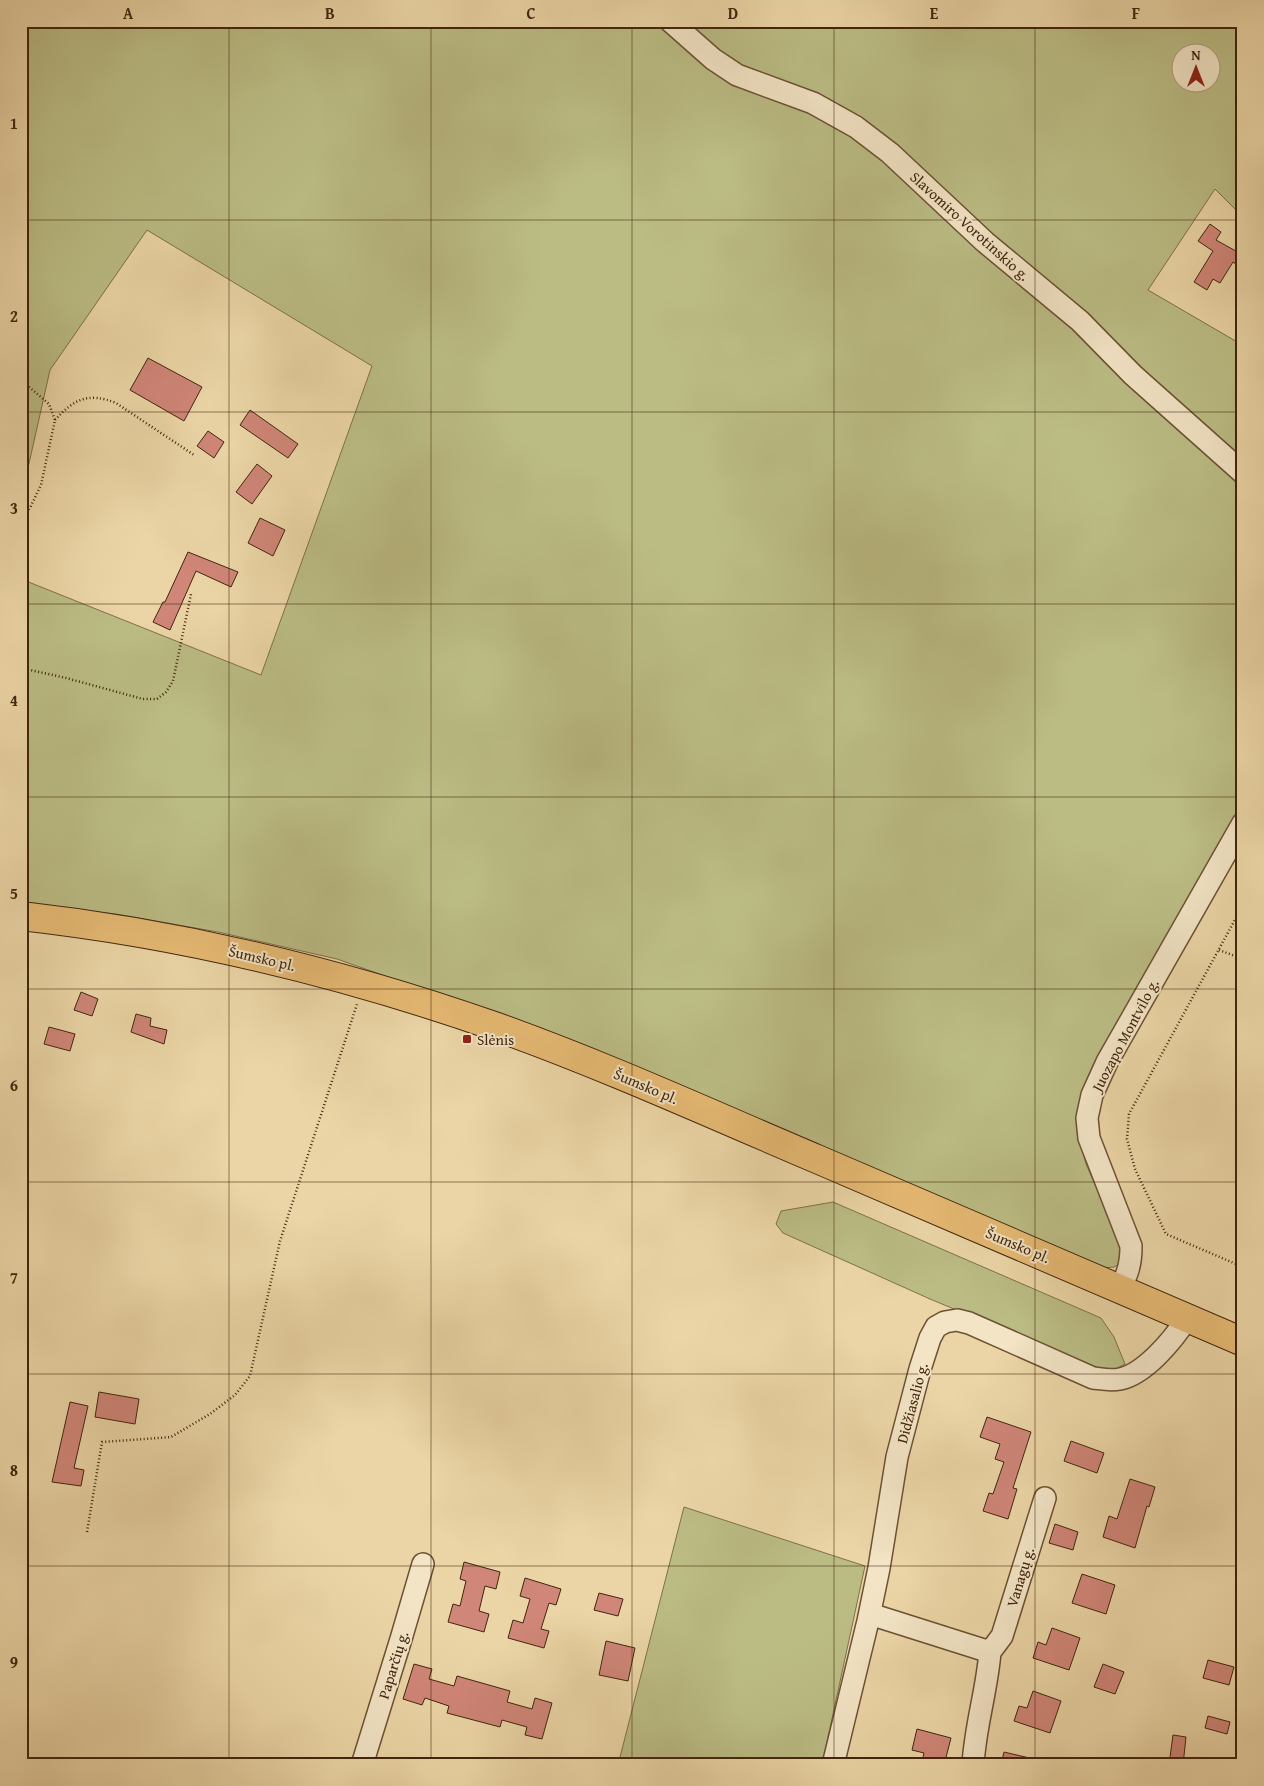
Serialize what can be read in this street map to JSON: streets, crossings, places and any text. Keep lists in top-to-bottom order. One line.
{"streets":{"main road":["Šumsko pl."],"street":["Slavomiro Vorotinskio g.","Juozapo Montvilo g.","Didžiasalio g.","Vanagų g.","Paparčių g."]},"crossings":[["Šumsko pl.","Juozapo Montvilo g."],["Šumsko pl.","Didžiasalio g."]],"places":{"transit":["Slėnis"]},"north":"top","grid":{"columns":["A","B","C","D","E","F"],"rows":["1","2","3","4","5","6","7","8","9"]}}
